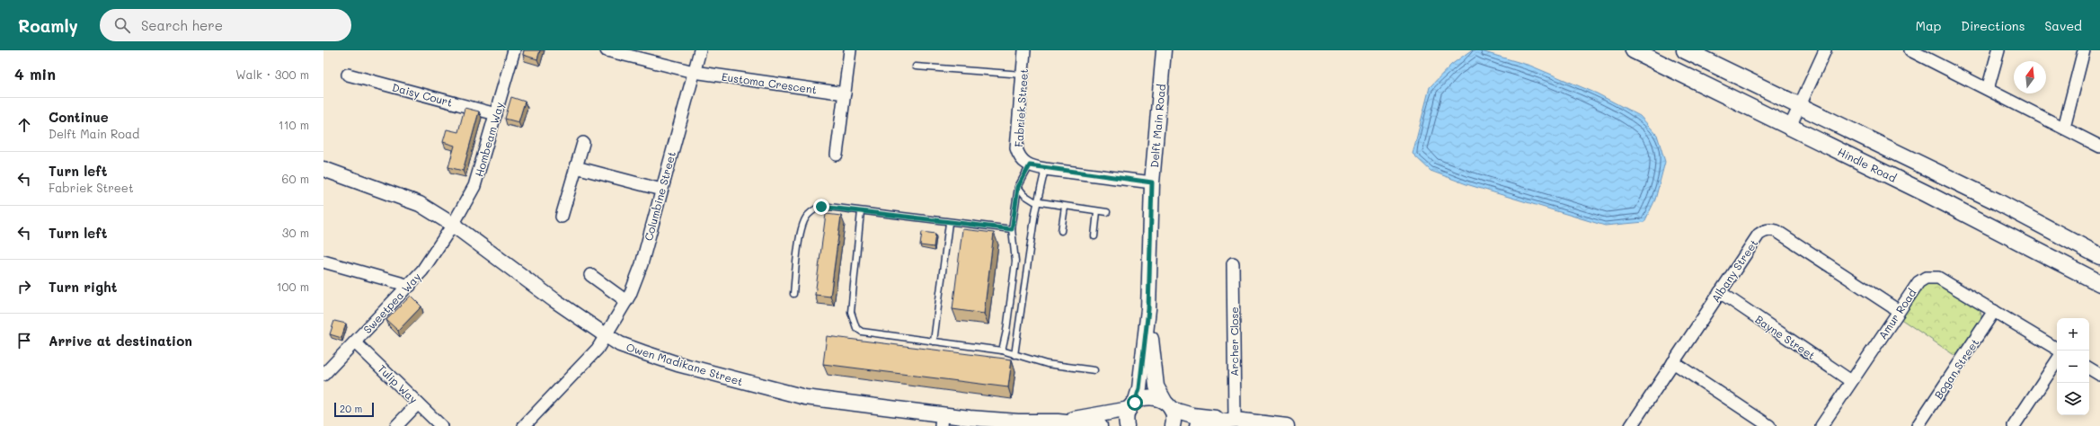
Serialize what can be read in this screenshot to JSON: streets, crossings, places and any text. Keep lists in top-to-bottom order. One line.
{"streets":{"main road":["Hindle Road"],"street":["Eustoma Crescent","Daisy Court","Fabriek Street","Delft Main Road","Hombeam Way","Columbine Street","Albany Street","Sweetpea Way","Amur Road","Bayne Street","Archer Close","Owen Madikane Street","Bogan Street","Tulip Way"]},"crossings":[["Eustoma Crescent","Columbine Street"],["Daisy Court","Hombeam Way"],["Delft Main Road","Owen Madikane Street"],["Hombeam Way","Sweetpea Way"],["Hombeam Way","Owen Madikane Street"],["Columbine Street","Owen Madikane Street"],["Albany Street","Amur Road"],["Albany Street","Bayne Street"],["Sweetpea Way","Owen Madikane Street"],["Sweetpea Way","Tulip Way"],["Amur Road","Bayne Street"],["Amur Road","Bogan Street"],["Archer Close","Owen Madikane Street"]],"scale_bar":"20 m","north":"top","page":{"header":"Roamly","search":"Search here","nav":["Map","Directions","Saved"],"heading":["4 min","Walk · 300 m"],"list":[["Continue","Delft Main Road","110 m"],["Turn left","Fabriek Street","60 m"],["Turn left","30 m"],["Turn right","100 m"],"Arrive at destination"],"map_buttons":["+","−"],"scale":"20 m"}}
